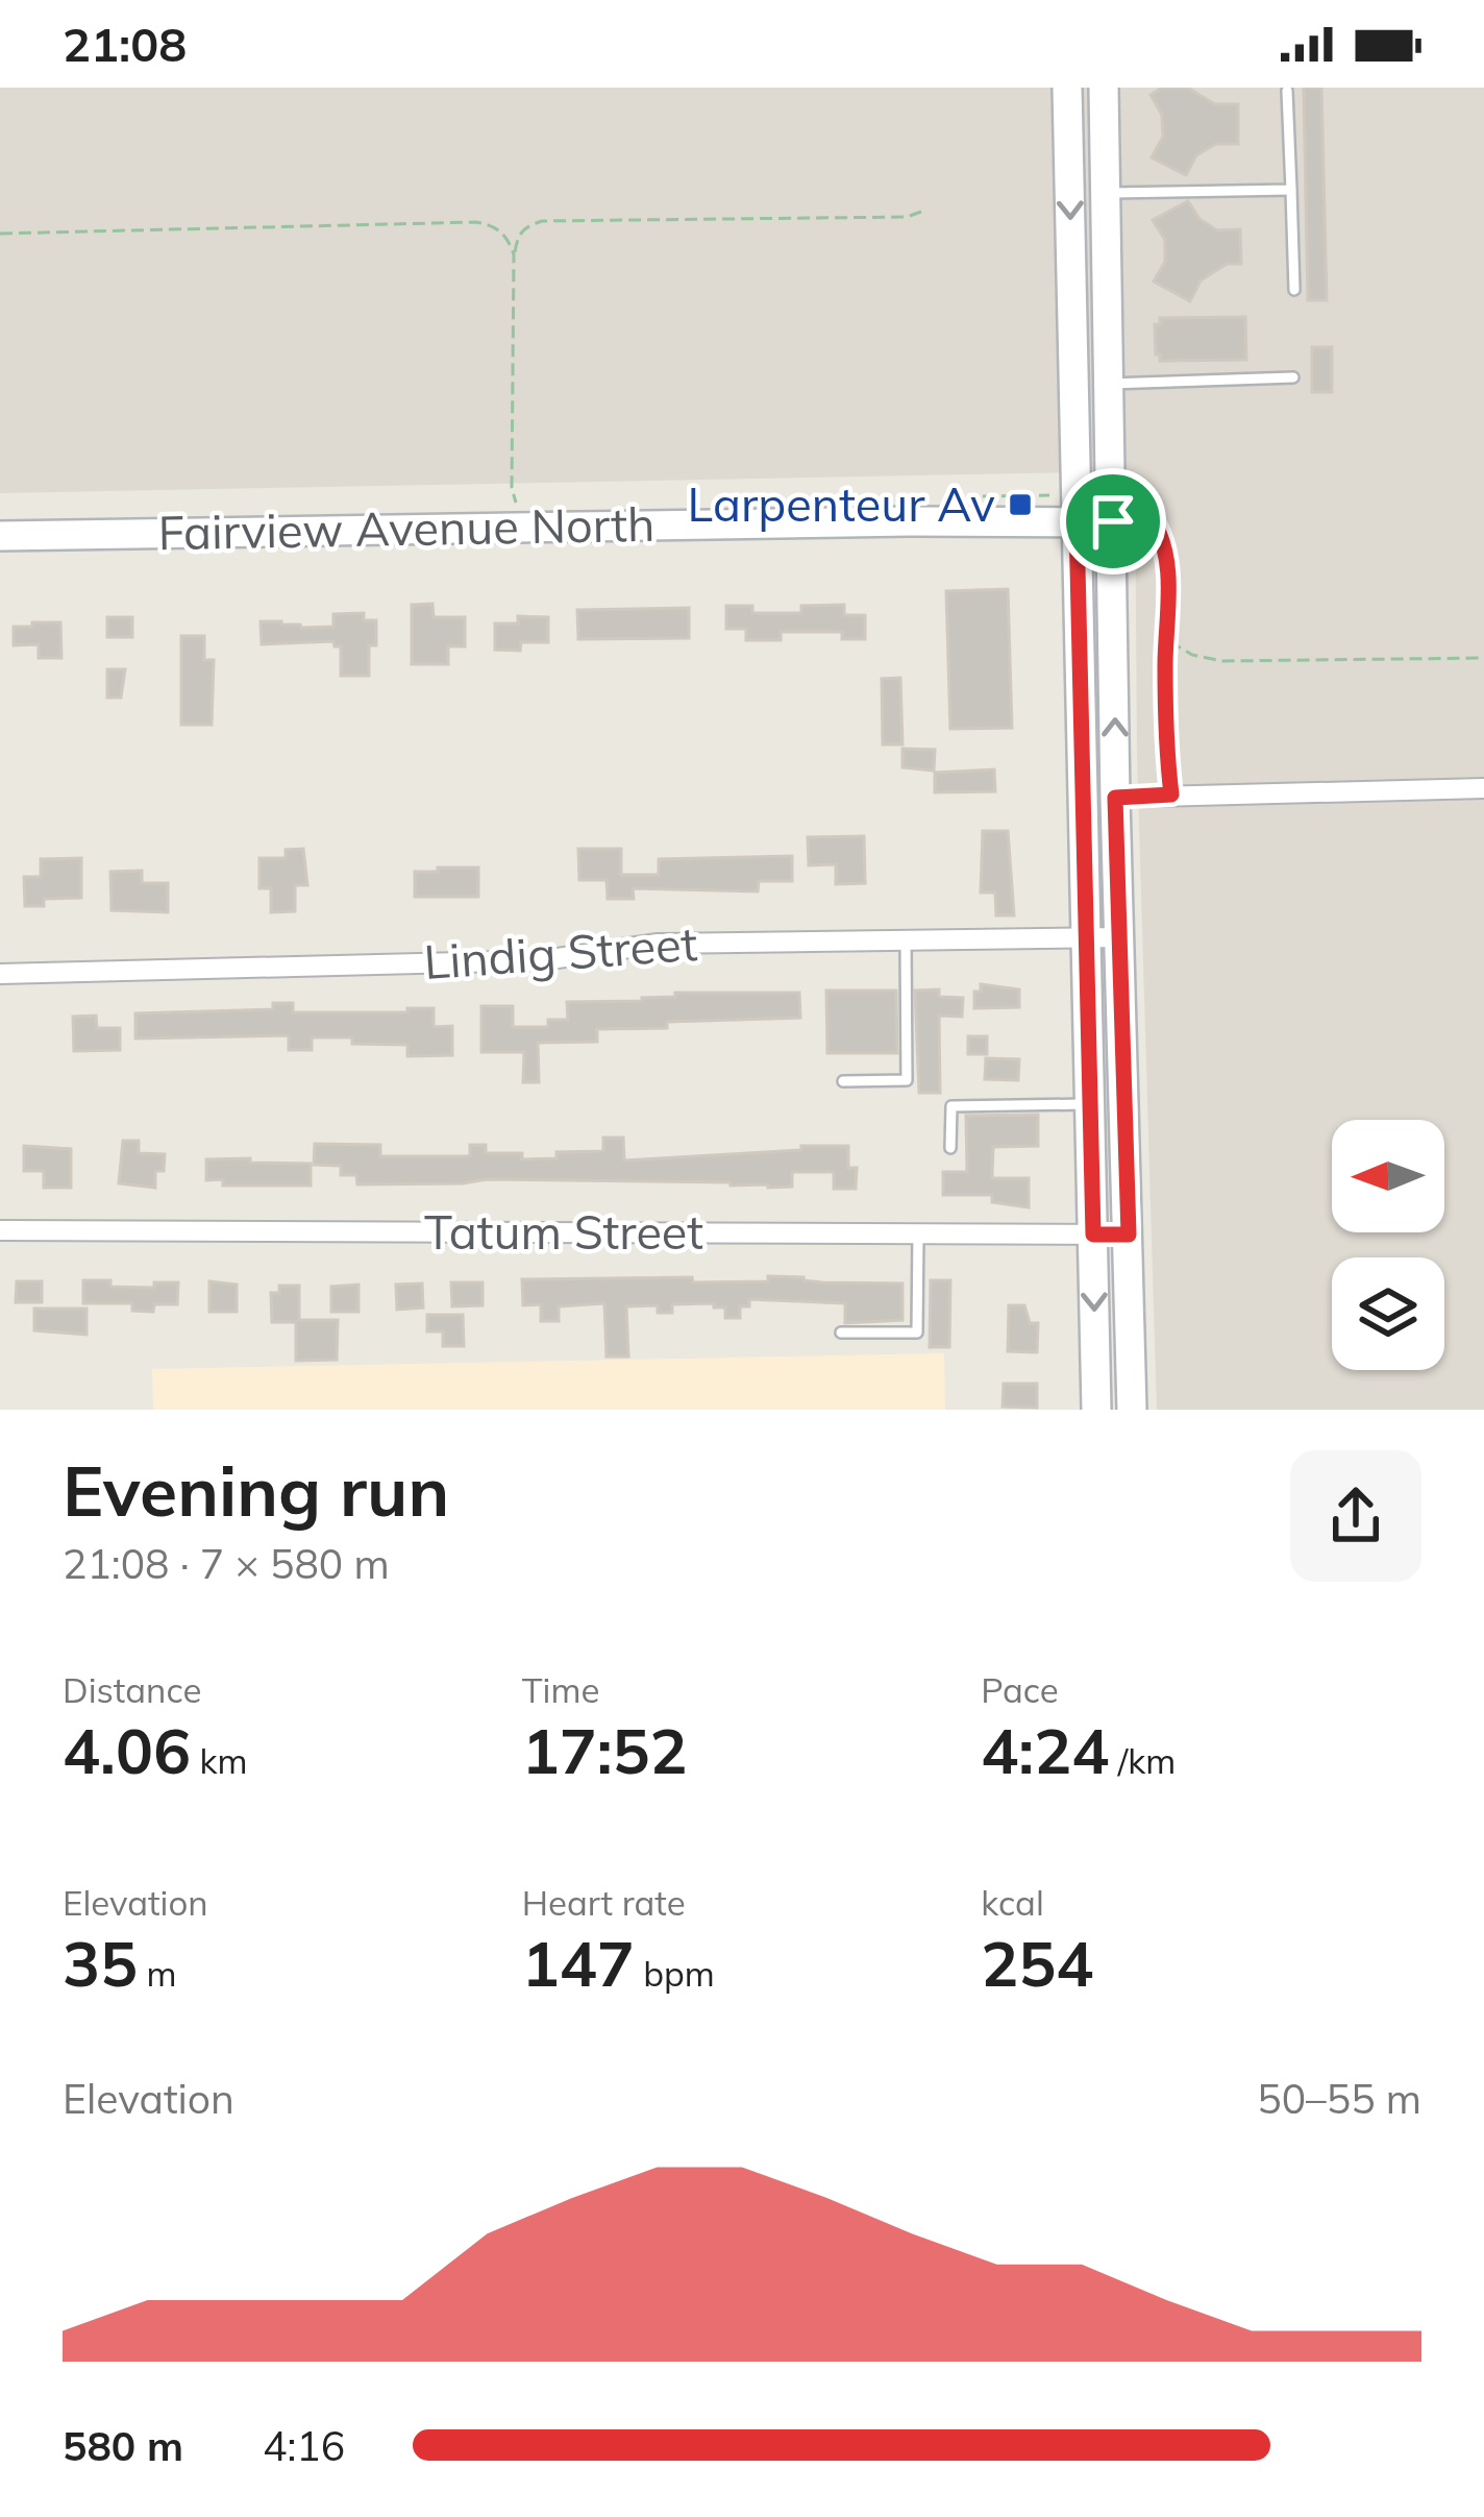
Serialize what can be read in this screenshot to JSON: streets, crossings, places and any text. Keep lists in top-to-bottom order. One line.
{"streets":{"main road":["Fairview Avenue North"],"street":["Lindig Street","Tatum Street"]},"places":{"transit":["Larpenteur Av"]},"north":"left","page":{"status":"21:08","heading":["Evening run","21:08 · 7 × 580 m"],"stats":[["Distance","4.06 km"],["Time","17:52"],["Pace","4:24 /km"],["Elevation","35 m"],["Heart rate","147 bpm"],["kcal","254"]],"chart":["Elevation","50–55 m"],"list":[{"name":"580 m","note":"4:16"}]}}
